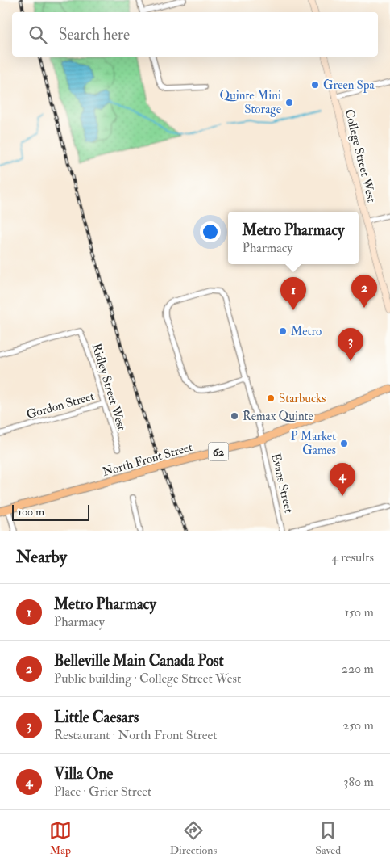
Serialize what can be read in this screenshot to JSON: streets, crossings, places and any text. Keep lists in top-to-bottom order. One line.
{"streets":{"main road":["College Street West","62","North Front Street"],"street":["Ridley Street West","Gordon Street","Evans Street"]},"crossings":[["Ridley Street West","Gordon Street"],["North Front Street","Evans Street"]],"places":["Green Spa","Quinte Mini Storage","Metro","Starbucks","Remax Quinte","P Market Games"],"scale_bar":"100 m","page":{"search":"Search here","popup":["Metro Pharmacy","Pharmacy"],"pins":["2","1","3","4"],"scale":"100 m","heading":["Nearby","4 results"],"list":[{"mark":"1","name":"Metro Pharmacy","note":"Pharmacy","value":"150 m"},{"mark":"2","name":"Belleville Main Canada Post","note":"Public building · College Street West","value":"220 m"},{"mark":"3","name":"Little Caesars","note":"Restaurant · North Front Street","value":"250 m"},{"mark":"4","name":"Villa One","note":"Place · Grier Street","value":"380 m"}],"nav":["Map","Directions","Saved"]}}
